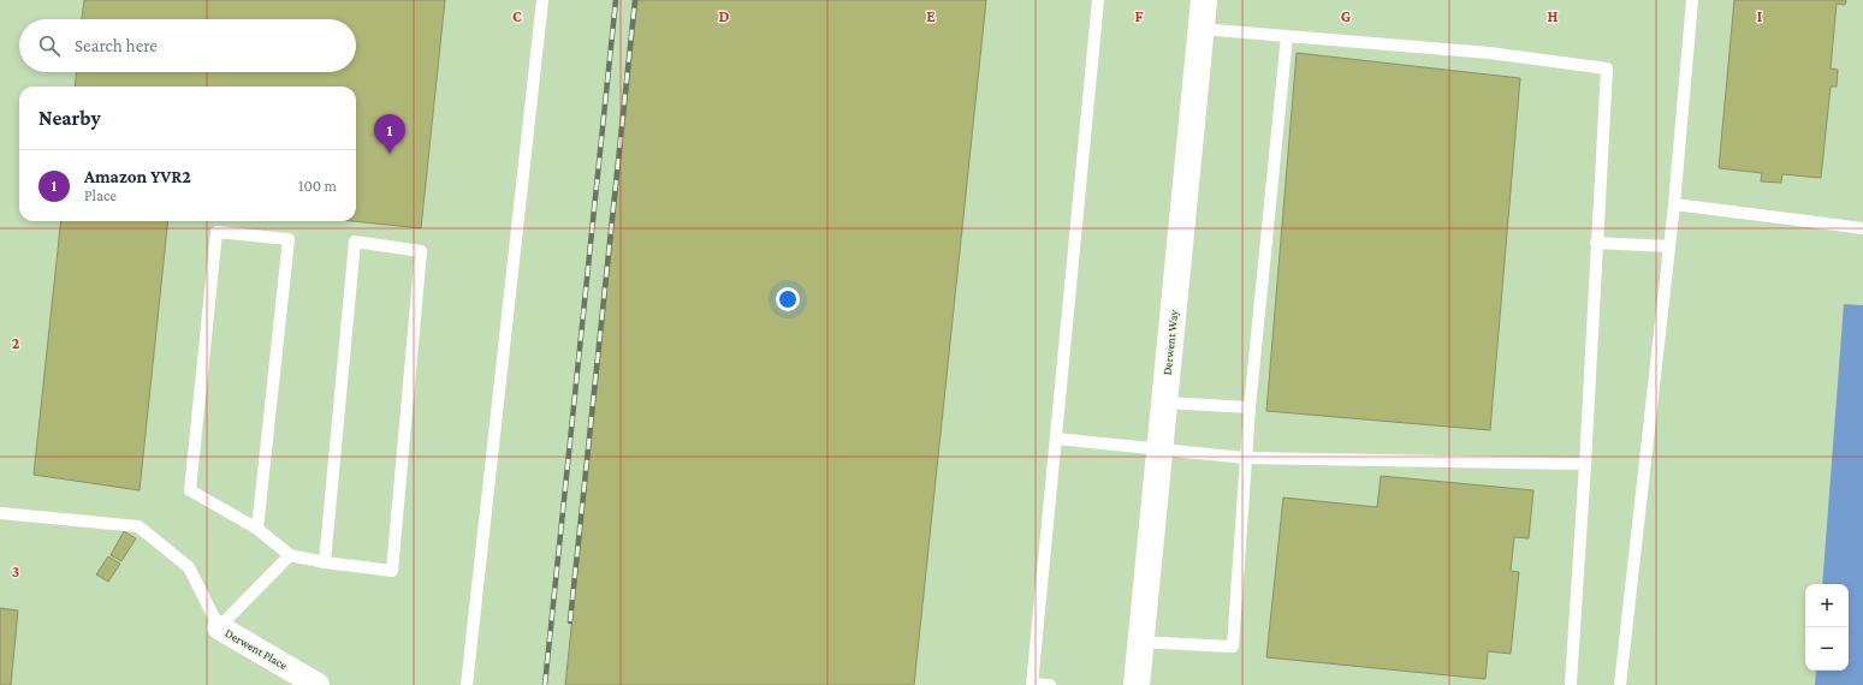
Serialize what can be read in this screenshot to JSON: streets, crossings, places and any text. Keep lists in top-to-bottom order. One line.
{"streets":{"street":["Derwent Way","Derwent Place"]},"page":{"search":"Search here","heading":"Nearby","pins":"1","list":[{"mark":"1","name":"Amazon YVR2","note":"Place","value":"100 m"}],"map_buttons":["+","−"]},"grid":{"columns":["C","D","E","F","G","H","I"],"rows":["2","3"]}}
